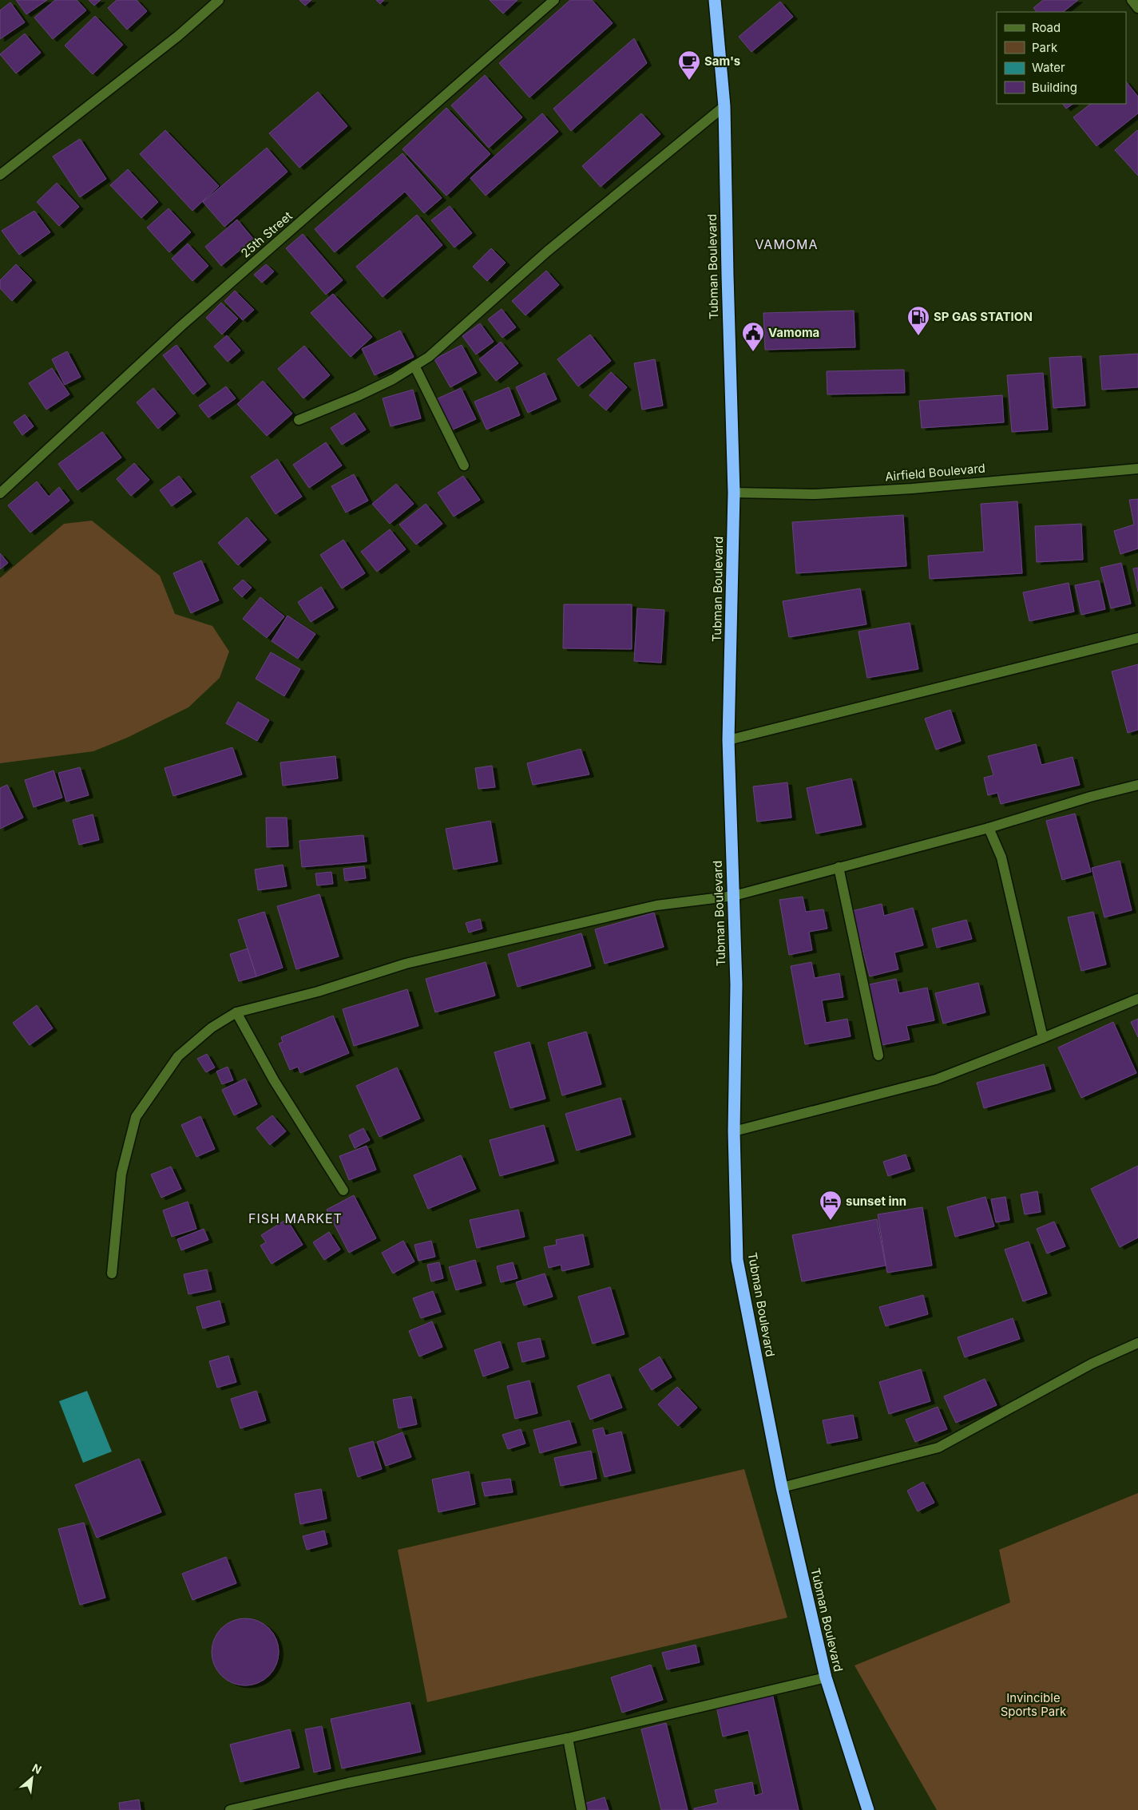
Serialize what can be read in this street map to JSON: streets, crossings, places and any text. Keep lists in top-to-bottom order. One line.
{"streets":{"highway":["Tubman Boulevard"],"street":["25th Street","Airfield Boulevard"]},"crossings":[["Tubman Boulevard","Airfield Boulevard"]],"districts":["VAMOMA","FISH MARKET"],"parks":["Invincible Sports Park"],"places":{"cafe":["Sam's"],"fuel station":["SP GAS STATION"],"public building":["Vamoma"],"hotel":["sunset inn"]},"legend":["Road","Park","Water","Building"],"north":"top right"}
